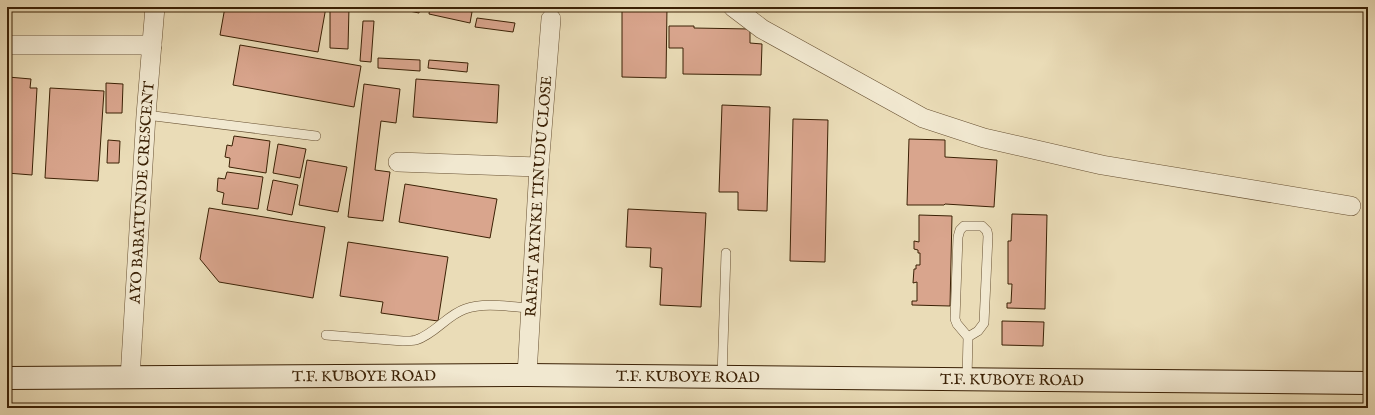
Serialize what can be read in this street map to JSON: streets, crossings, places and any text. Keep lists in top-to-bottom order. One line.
{"streets":{"street":["AYO BABATUNDE CRESCENT","RAFAT AYINKE TINUDU CLOSE","T.F. KUBOYE ROAD"]},"crossings":[["AYO BABATUNDE CRESCENT","T.F. KUBOYE ROAD"],["RAFAT AYINKE TINUDU CLOSE","T.F. KUBOYE ROAD"]]}
